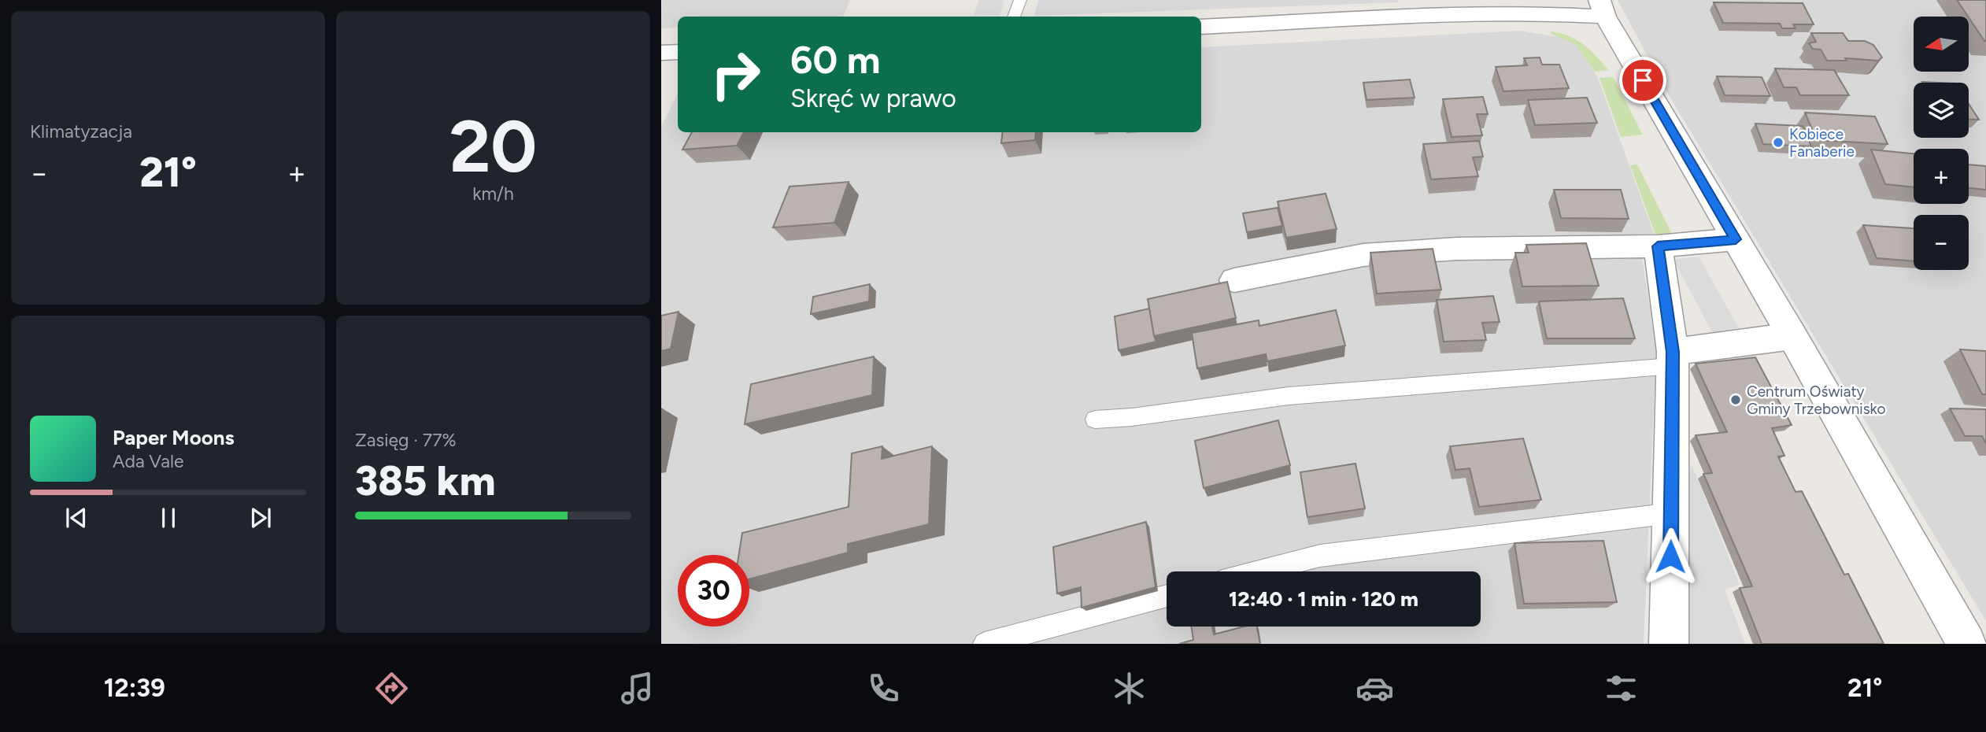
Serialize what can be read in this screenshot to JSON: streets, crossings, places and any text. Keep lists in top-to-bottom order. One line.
{"places":["Kobiece Fanaberie","Centrum Oświaty Gminy Trzebownisko"],"north":"left","page":{"tile":["Klimatyzacja",["20","km/h"],["Zasięg · 77%","385 km"]],"map_buttons":["+","−"],"turn":["60 m","Skręć w prawo"],"heat":["−","21°","+"],"song":["Paper Moons","Ada Vale"],"limit":"30","trip":"12:40 · 1 min · 120 m","tabs":["12:39","21°"]}}
